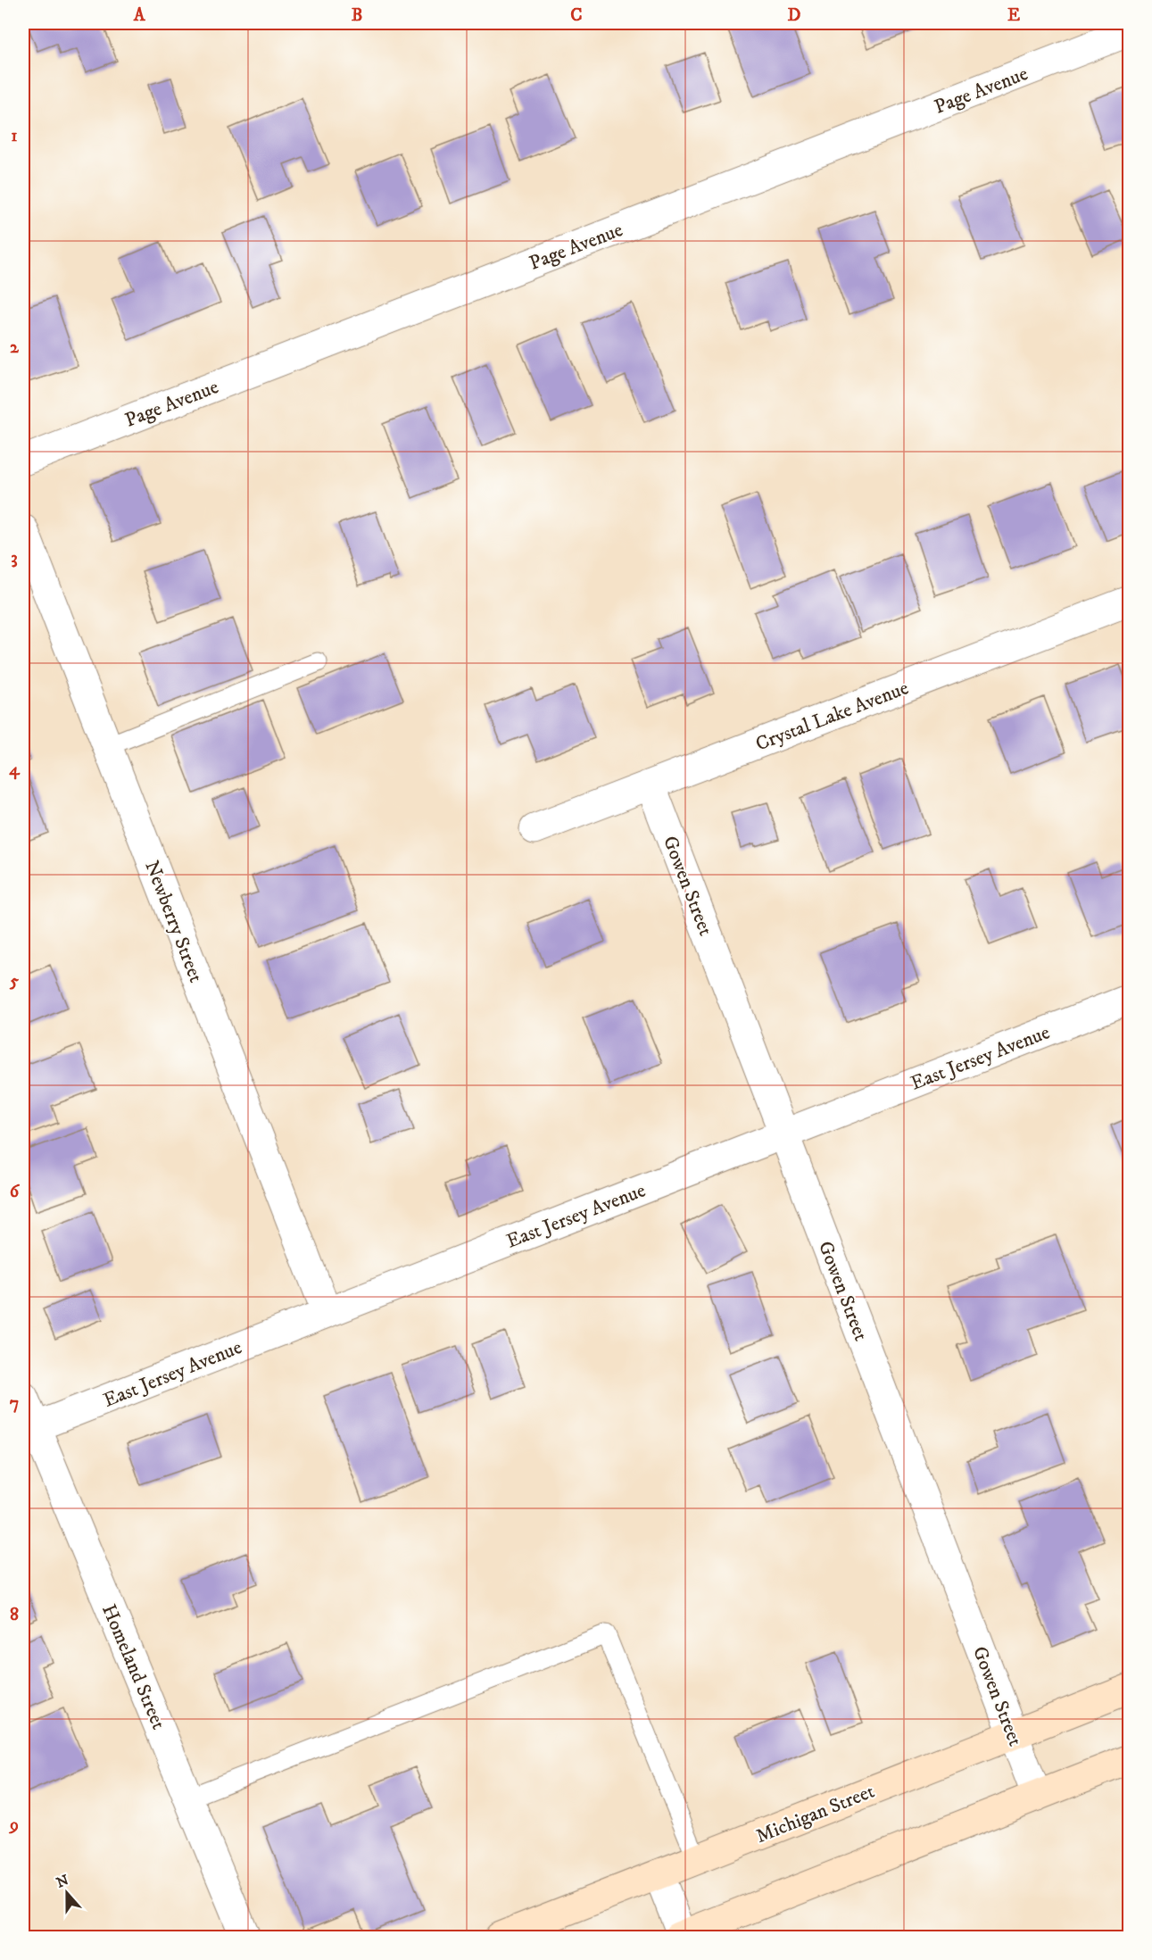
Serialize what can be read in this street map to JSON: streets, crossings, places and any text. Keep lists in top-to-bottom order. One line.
{"streets":{"street":["Page Avenue","Crystal Lake Avenue","Gowen Street","Newberry Street","East Jersey Avenue","Homeland Street","Michigan Street"]},"crossings":[["Crystal Lake Avenue","Gowen Street"],["Gowen Street","East Jersey Avenue"],["Gowen Street","Michigan Street"],["Newberry Street","East Jersey Avenue"],["East Jersey Avenue","Homeland Street"]],"north":"top","grid":{"columns":["A","B","C","D","E"],"rows":["1","2","3","4","5","6","7","8","9"]}}
